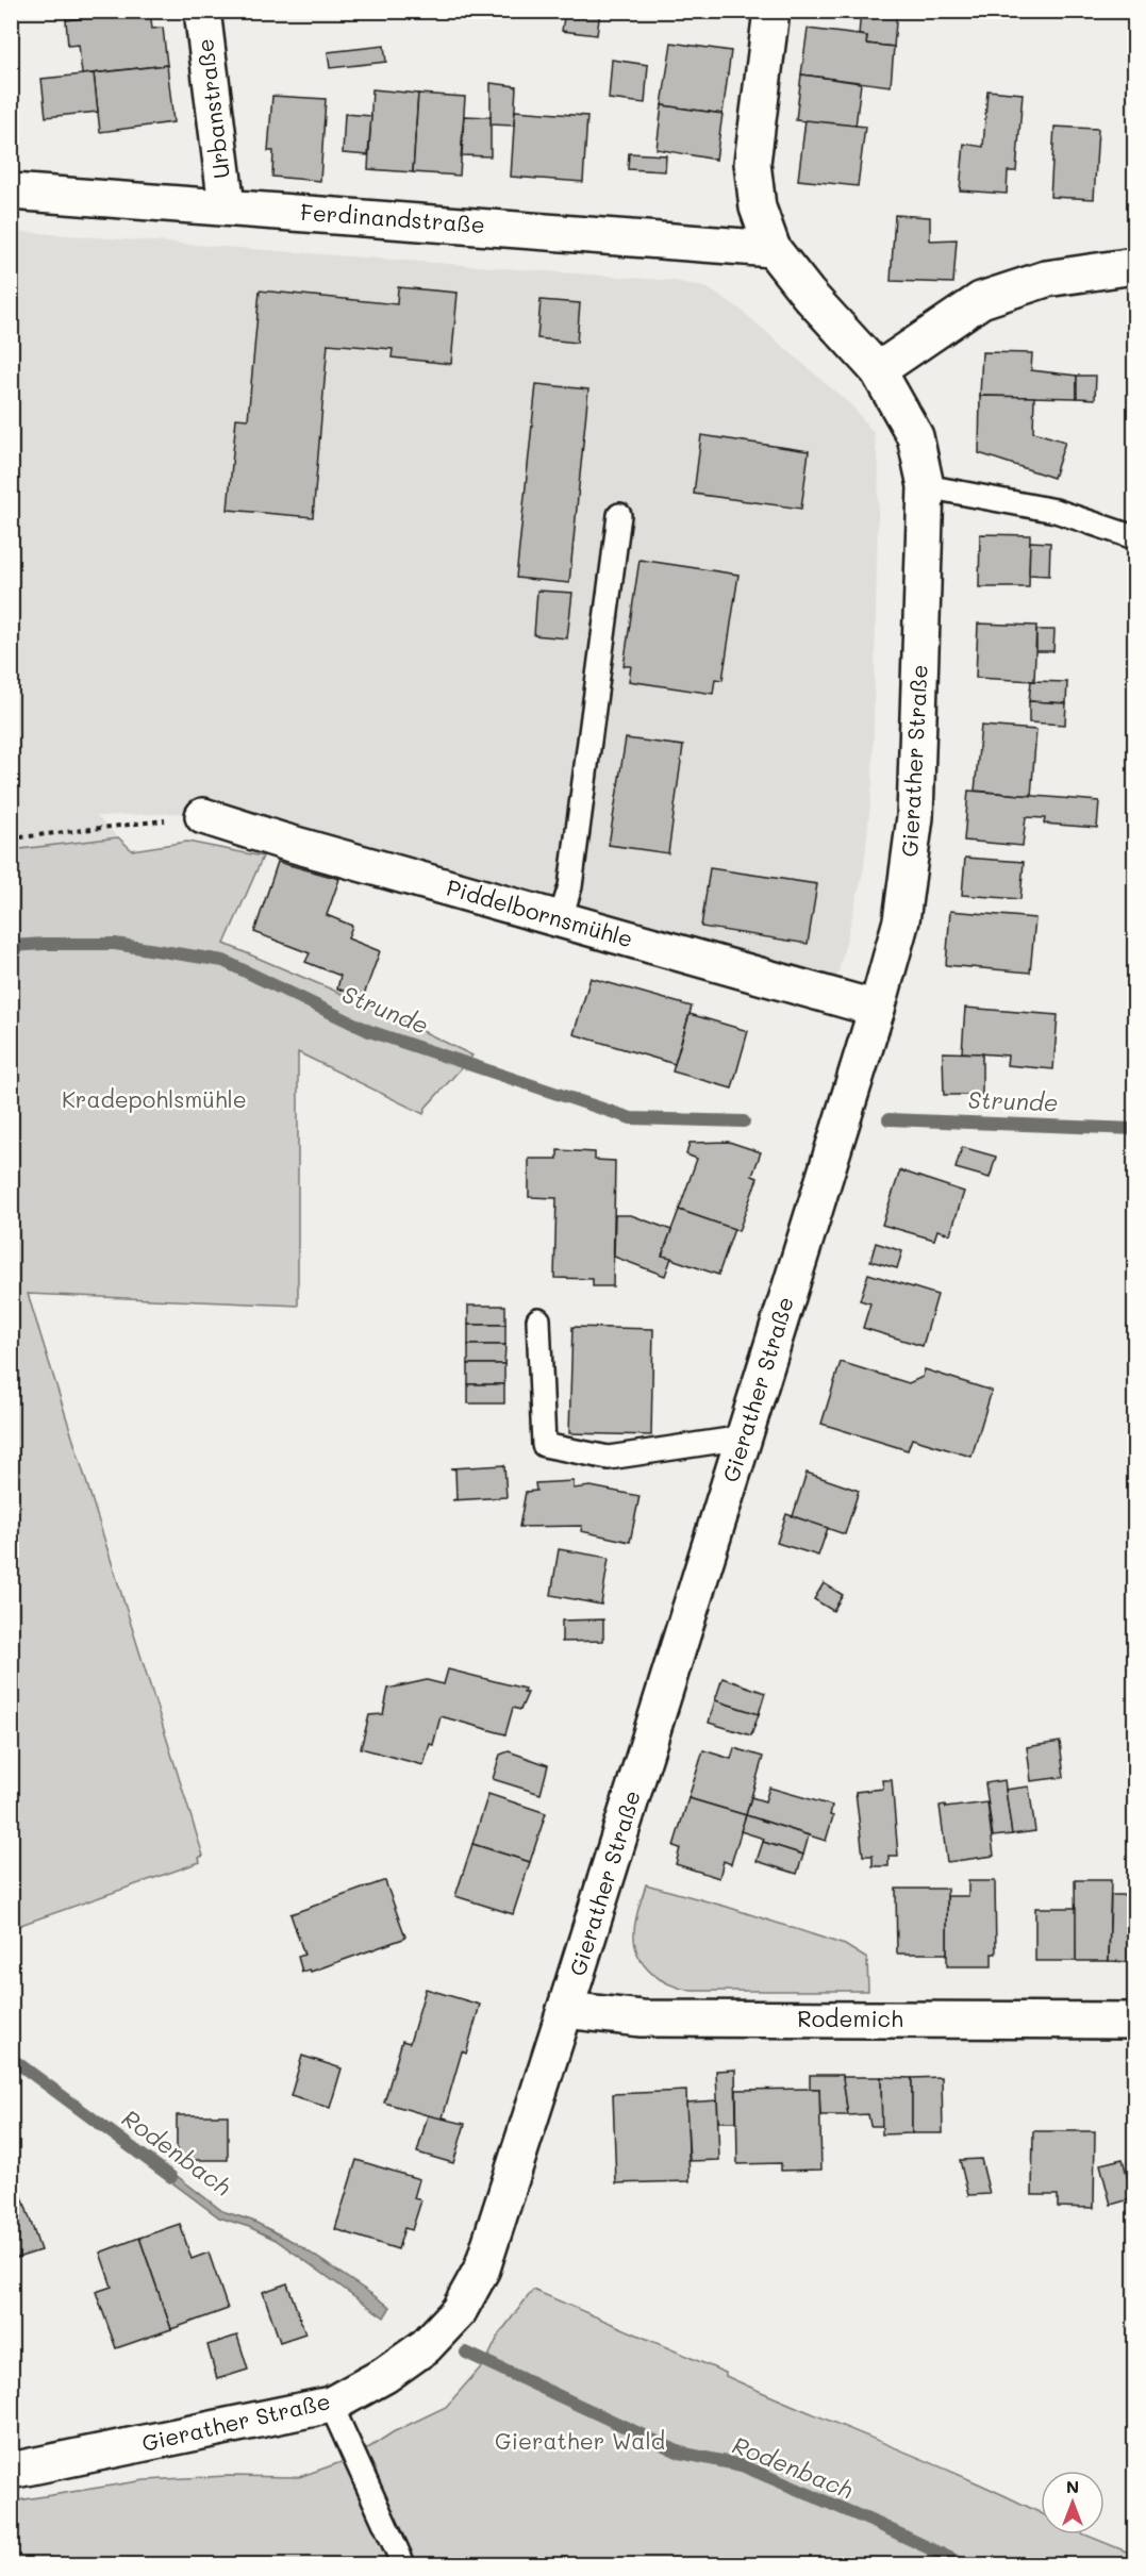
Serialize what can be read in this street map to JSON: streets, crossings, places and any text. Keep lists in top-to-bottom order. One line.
{"streets":{"street":["Urbanstraße","Ferdinandstraße","Gierather Straße","Piddelbornsmühle","Rodemich"]},"crossings":[["Urbanstraße","Ferdinandstraße"],["Ferdinandstraße","Gierather Straße"],["Gierather Straße","Piddelbornsmühle"],["Gierather Straße","Rodemich"]],"water":["Strunde","Rodenbach"],"parks":["Kradepohlsmühle","Gierather Wald"],"north":"top"}
